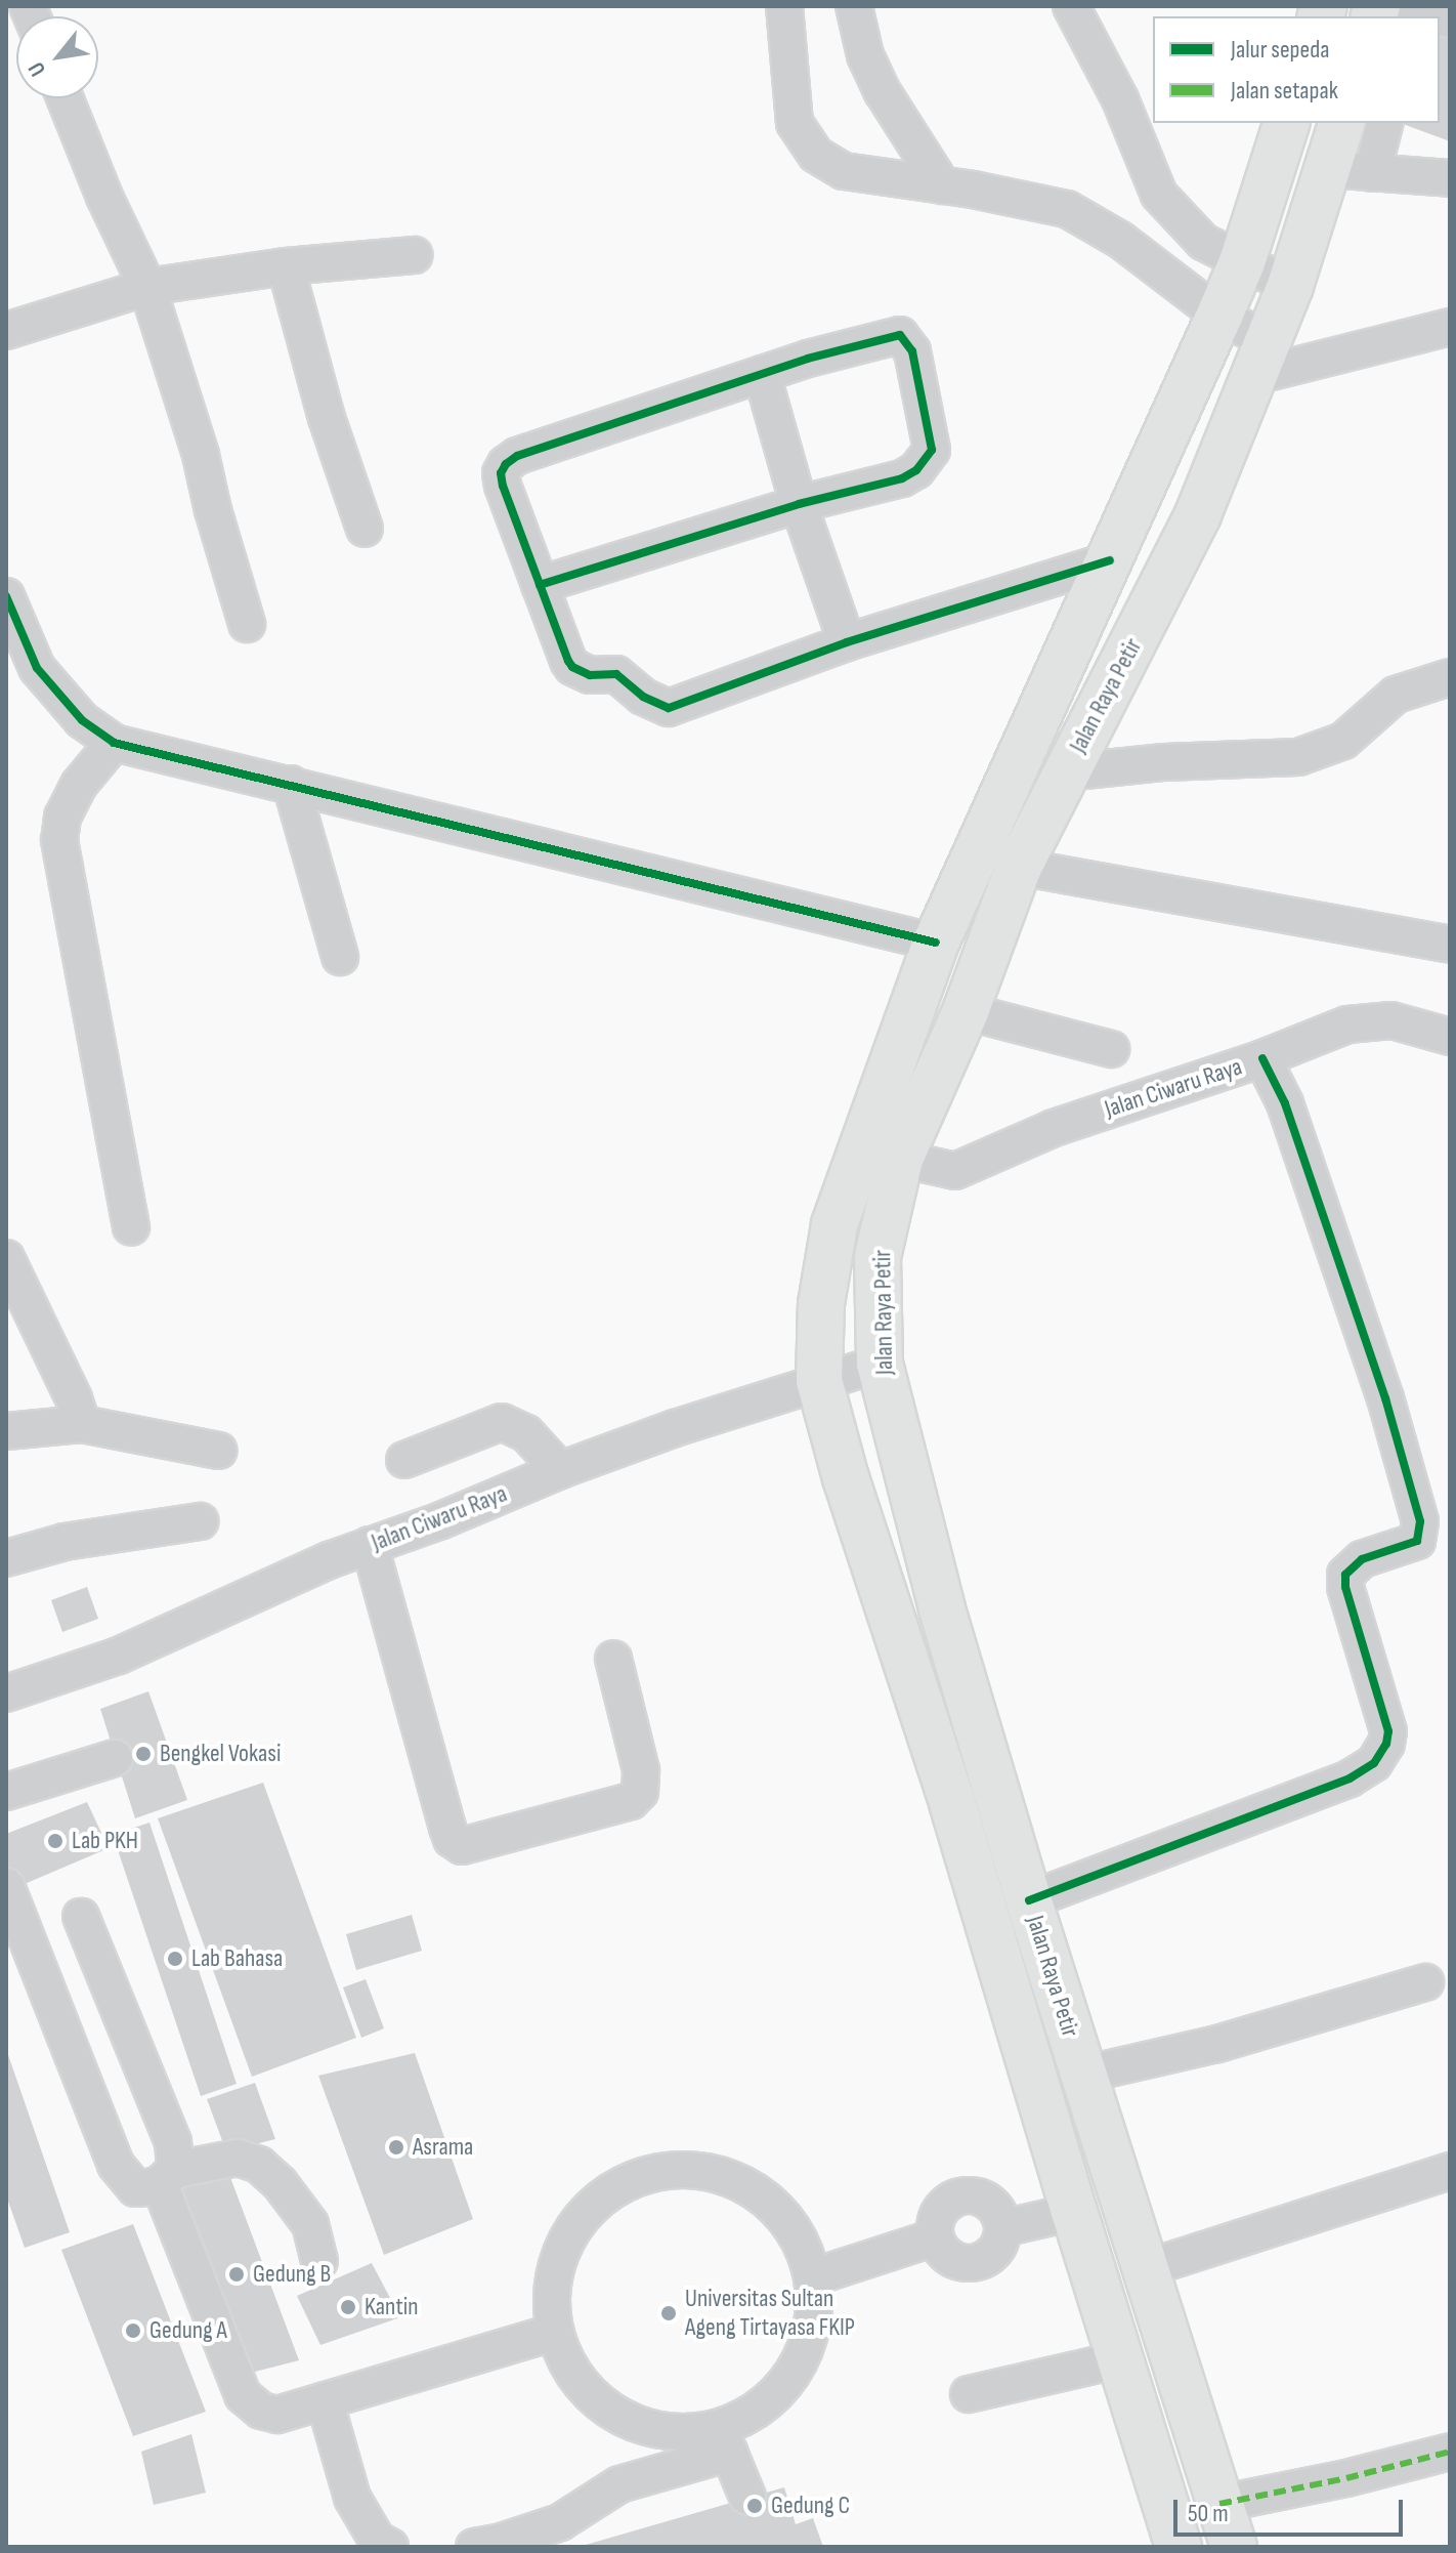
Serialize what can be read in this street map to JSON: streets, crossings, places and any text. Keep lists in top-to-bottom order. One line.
{"streets":{"main road":["Jalan Raya Petir"],"street":["Jalan Ciwaru Raya"]},"crossings":[["Jalan Raya Petir","Jalan Ciwaru Raya"]],"places":["Bengkel Vokasi","Lab PKH","Lab Bahasa","Asrama","Gedung B","Kantin","Universitas Sultan Ageng Tirtayasa FKIP","Gedung A","Gedung C"],"legend":["Jalur sepeda","Jalan setapak"],"scale_bar":"50 m","north":"bottom left"}
